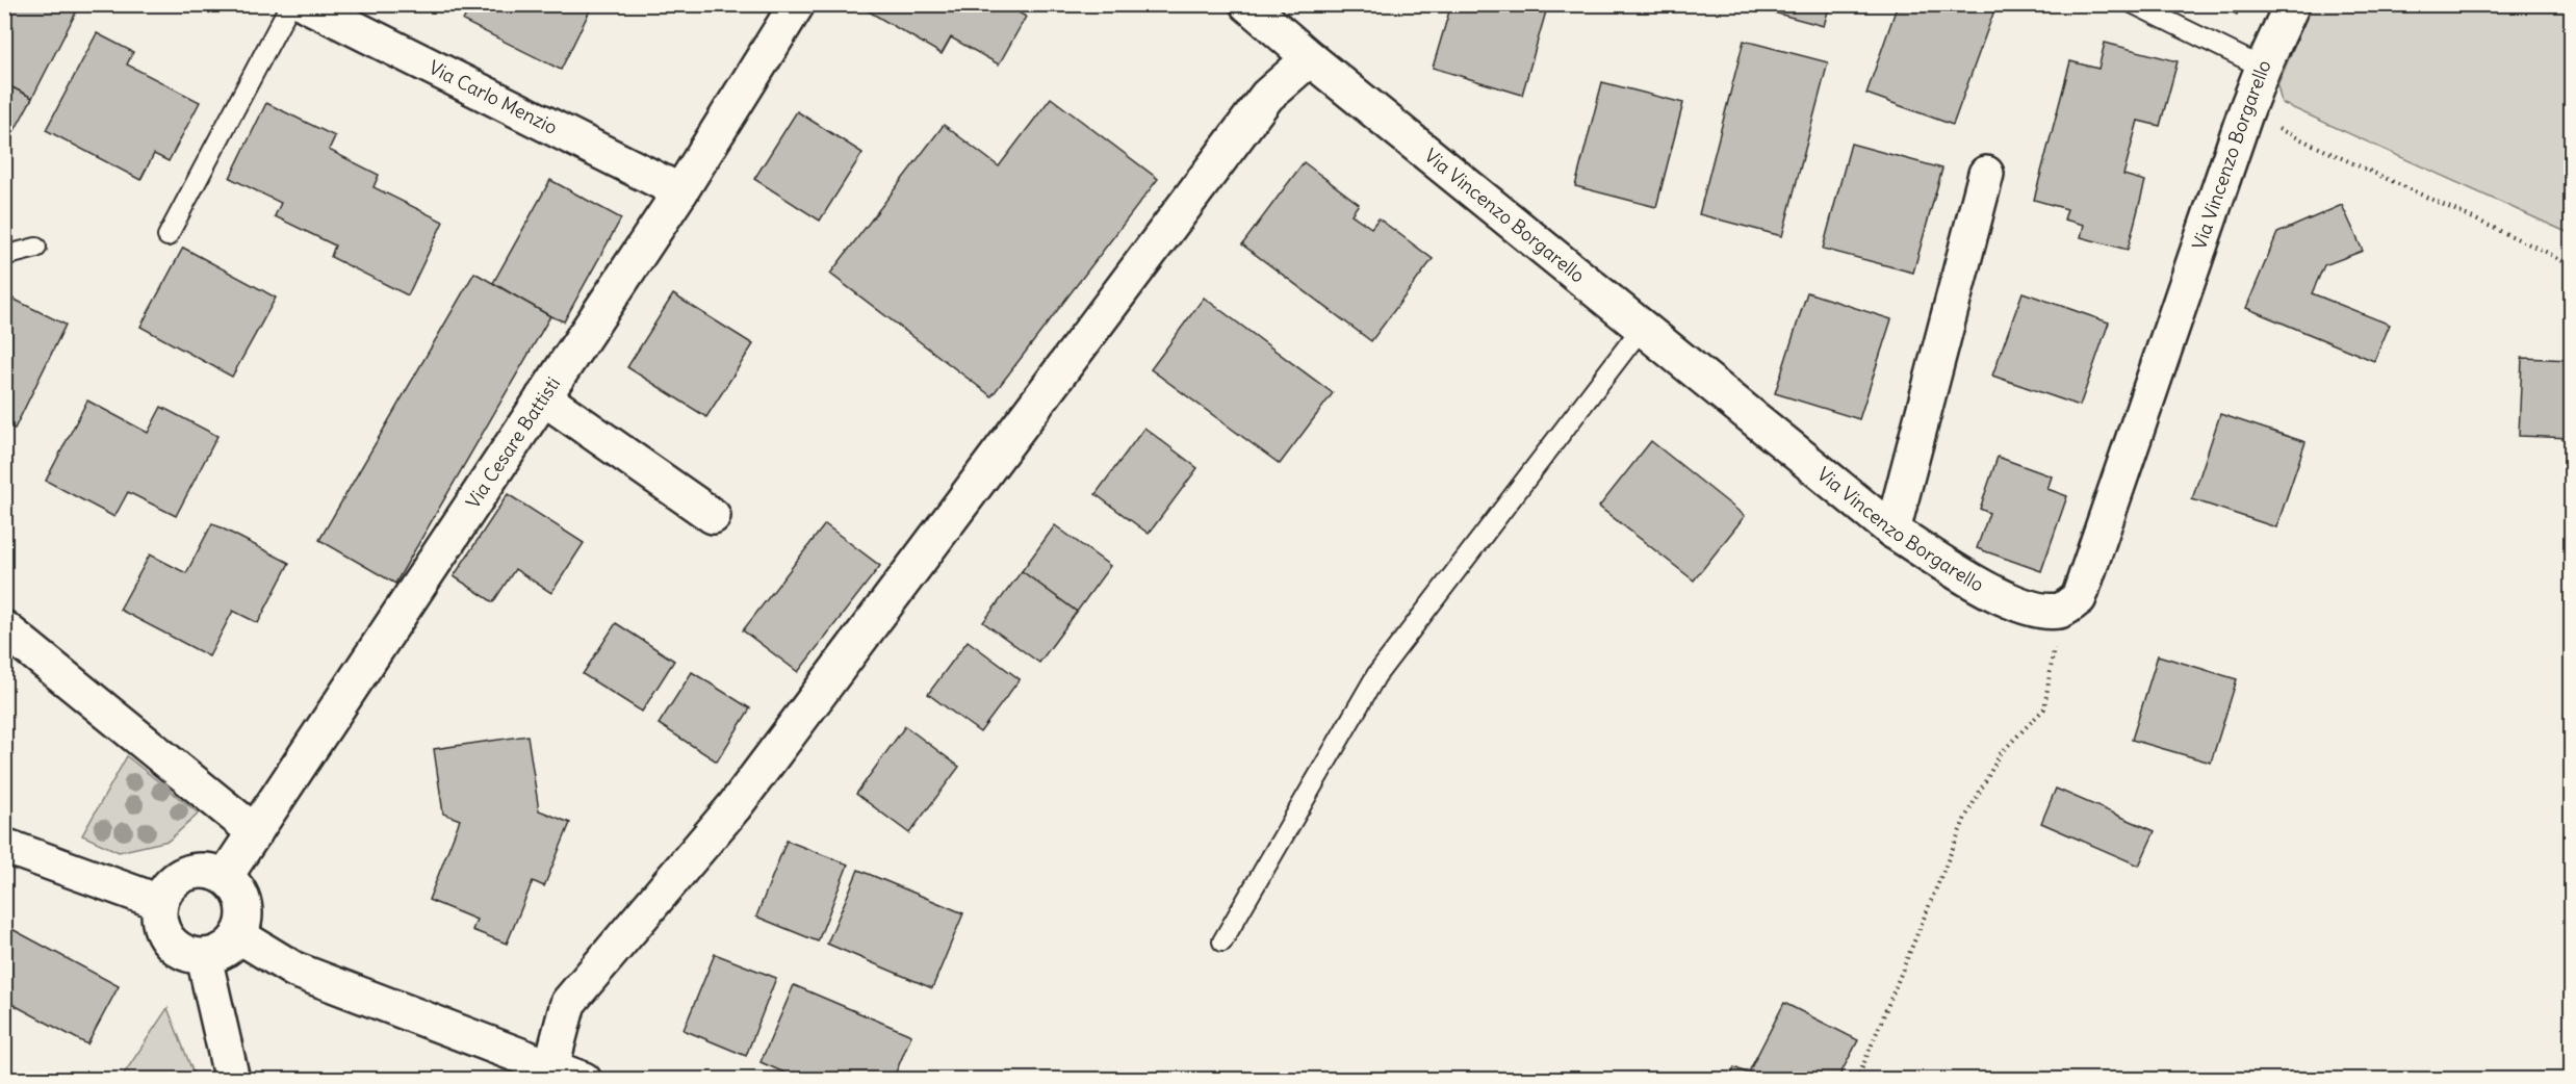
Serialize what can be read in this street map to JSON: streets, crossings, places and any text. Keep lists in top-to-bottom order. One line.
{"streets":{"street":["Via Carlo Menzio","Via Vincenzo Borgarello","Via Cesare Battisti"]},"crossings":[["Via Carlo Menzio","Via Cesare Battisti"]]}
